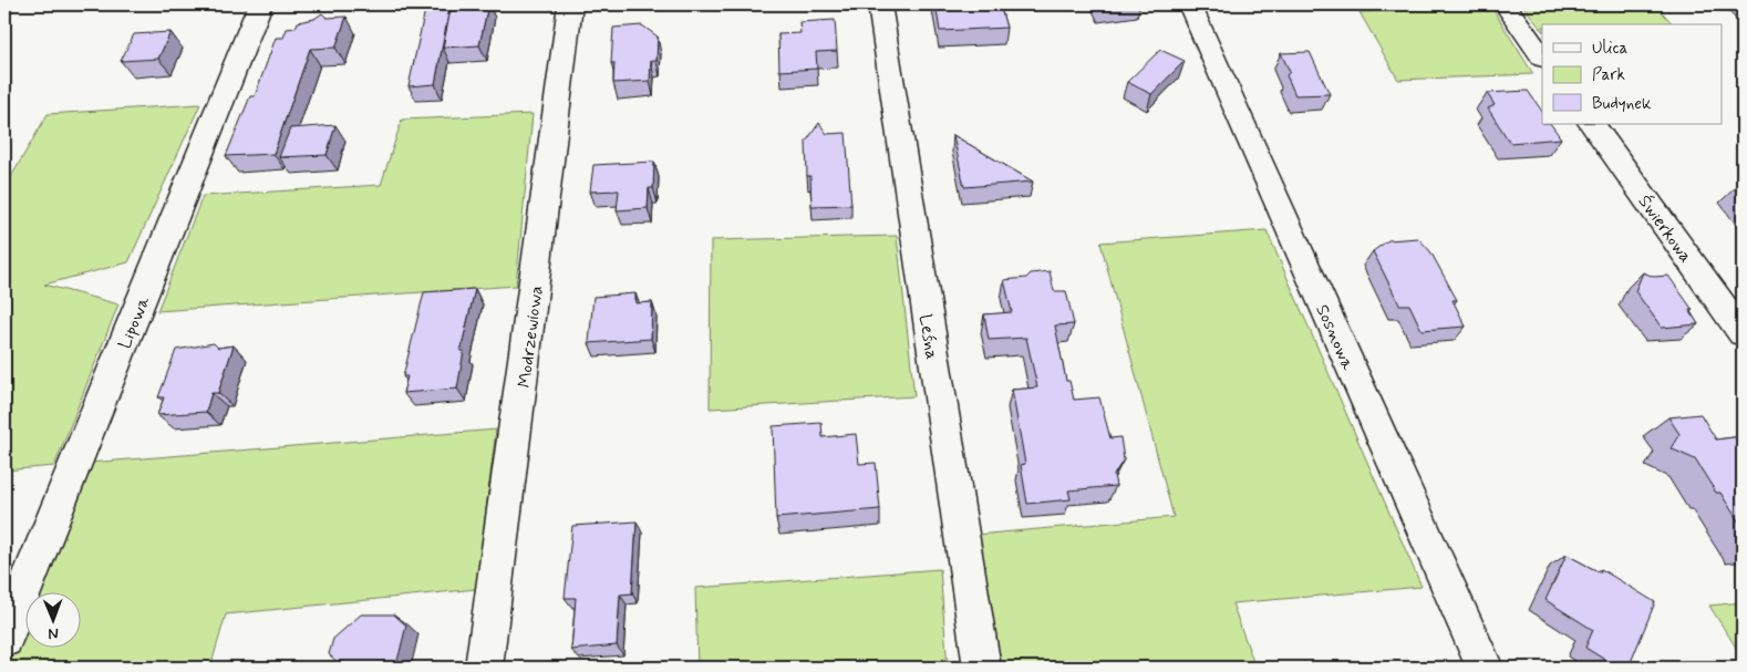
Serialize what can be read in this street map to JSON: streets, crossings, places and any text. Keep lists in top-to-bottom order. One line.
{"streets":{"street":["Świerkowa","Lipowa","Modrzewiowa","Leśna","Sosnowa"]},"legend":["Ulica","Park","Budynek"],"north":"bottom"}
